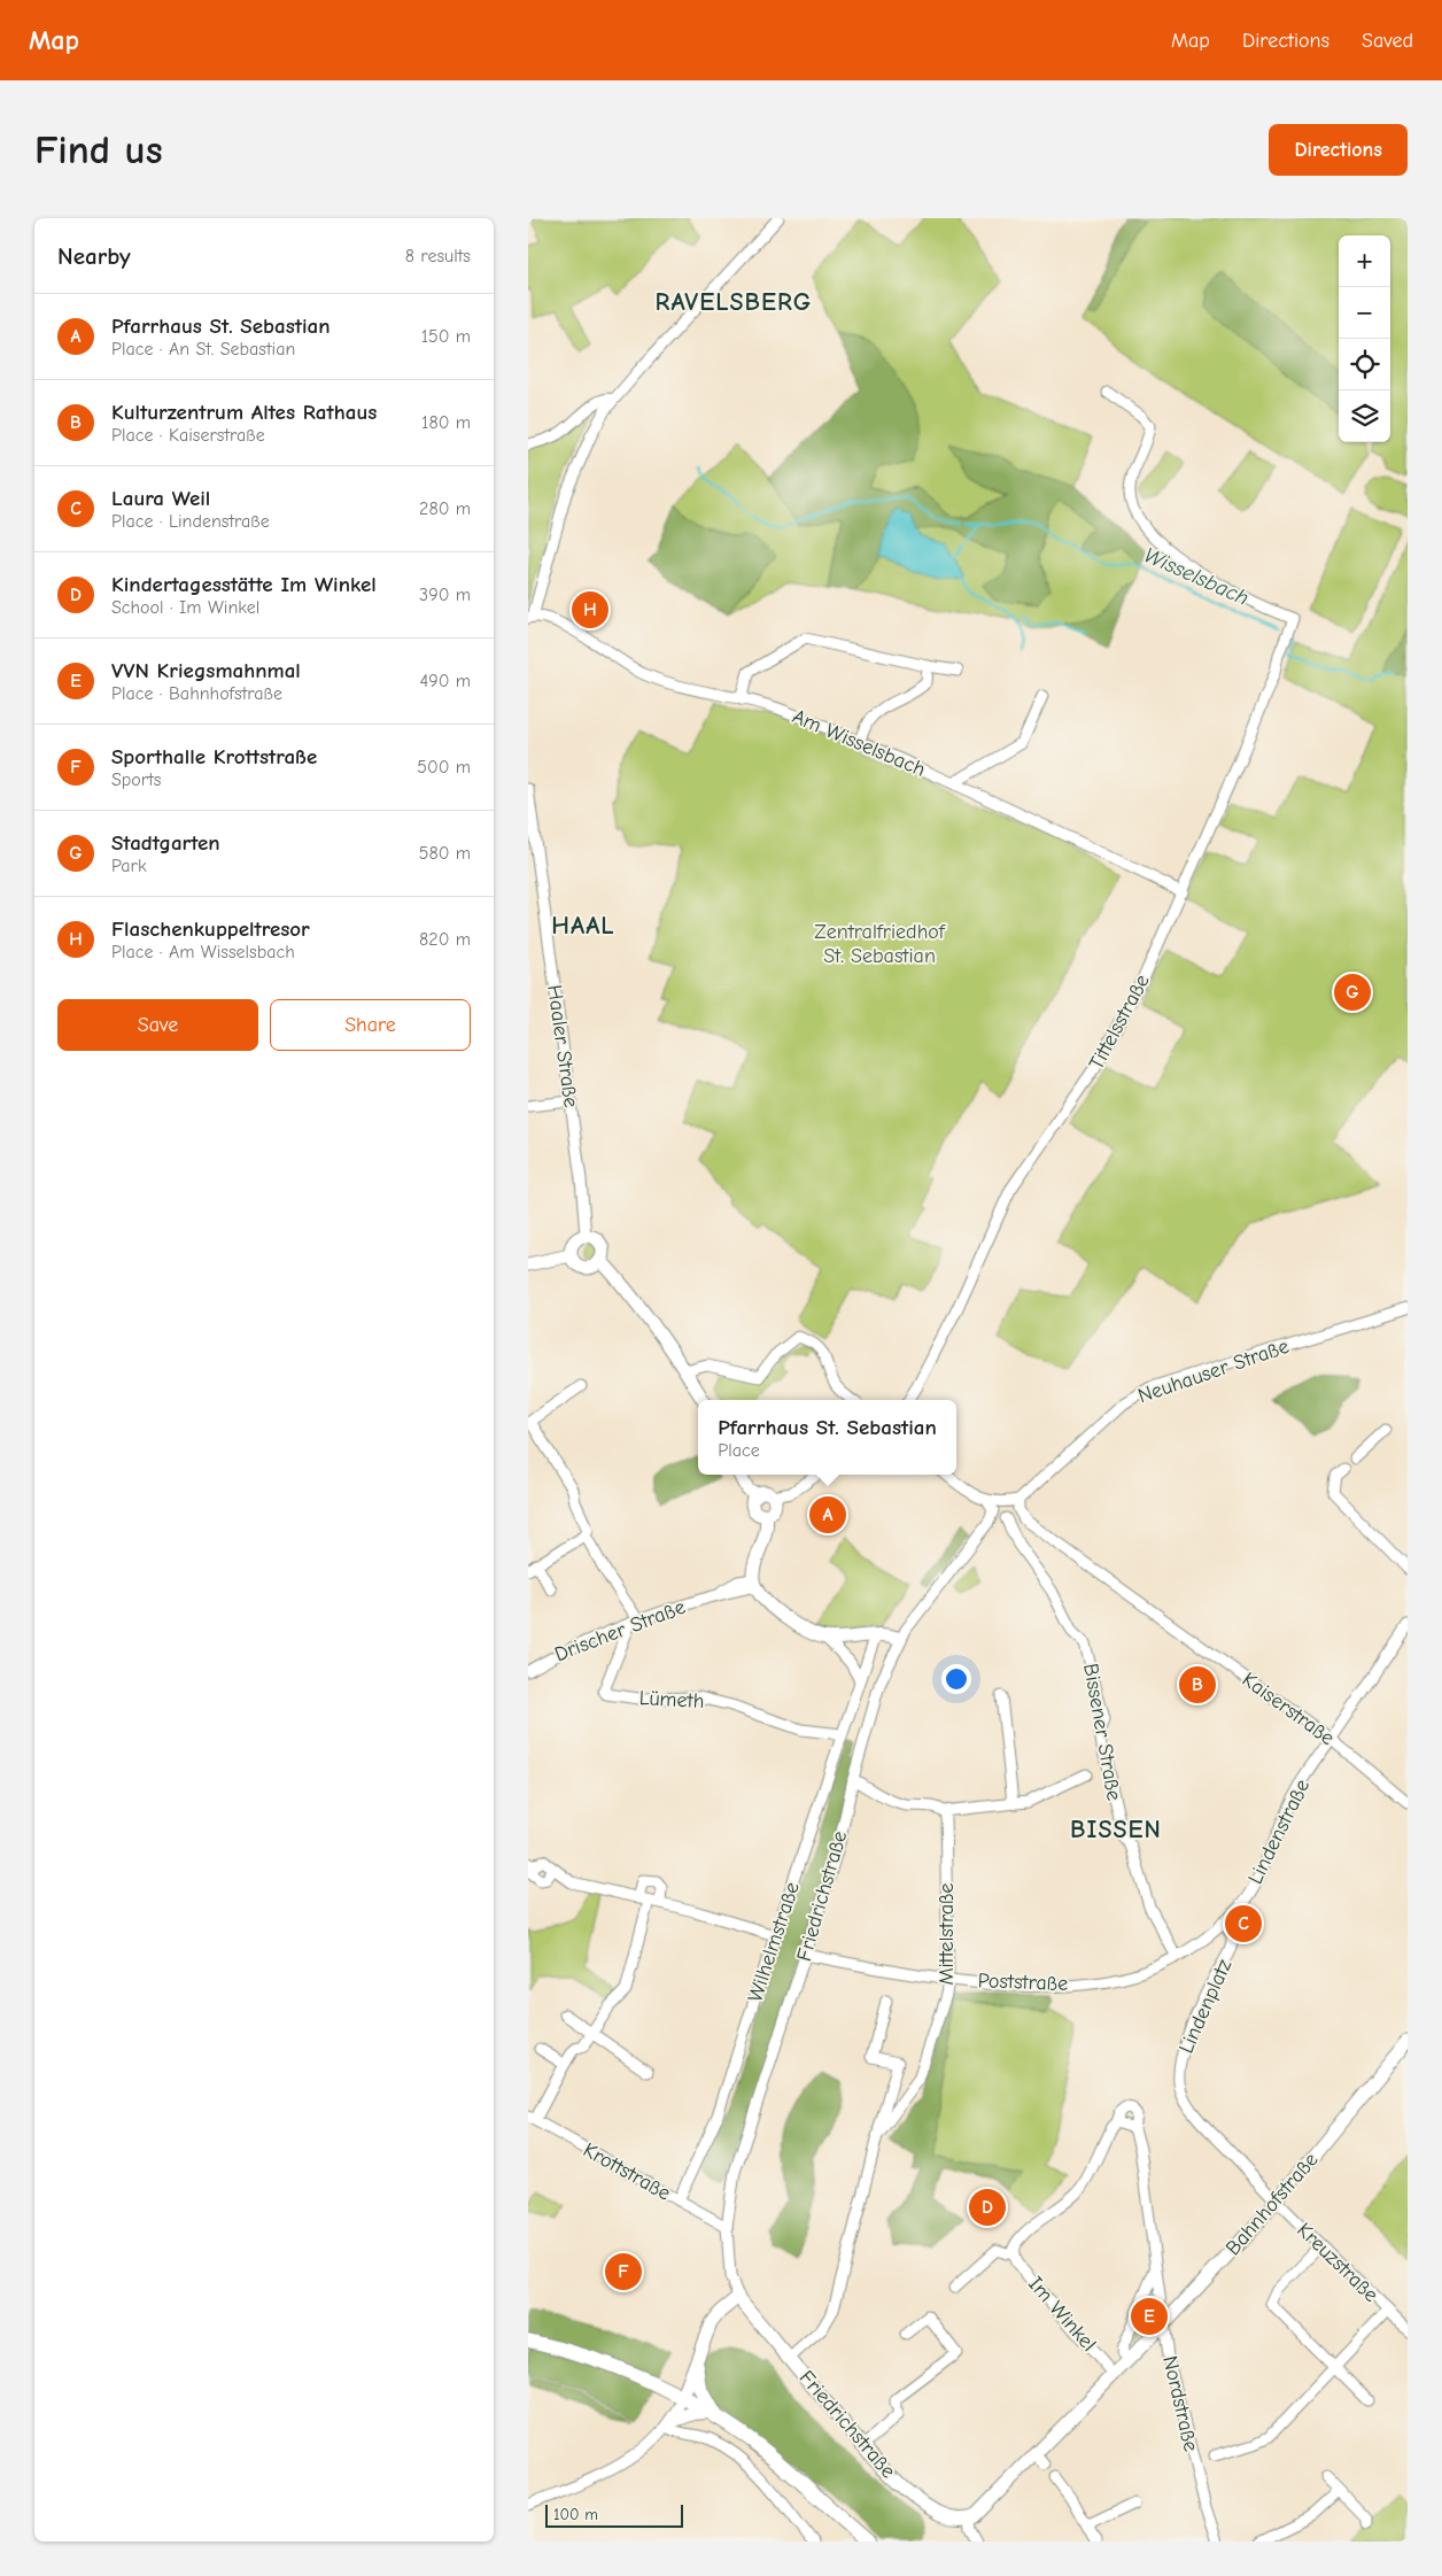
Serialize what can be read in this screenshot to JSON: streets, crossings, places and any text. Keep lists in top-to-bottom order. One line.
{"streets":{"street":["Am Wisselsbach","Tittelsstraße","Haaler Straße","Neuhauser Straße","Drischer Straße","Lümeth","Kaiserstraße","Bissener Straße","Lindenstraße","Friedrichstraße","Mittelstraße","Wilhelmstraße","Poststraße","Lindenplatz","Krottstraße","Bahnhofstraße","Kreuzstraße","Im Winkel","Nordstraße"]},"crossings":[["Am Wisselsbach","Tittelsstraße"],["Drischer Straße","Lümeth"],["Lümeth","Wilhelmstraße"],["Kaiserstraße","Lindenstraße"],["Bissener Straße","Lindenplatz"],["Lindenstraße","Lindenplatz"],["Friedrichstraße","Mittelstraße"],["Friedrichstraße","Poststraße"],["Friedrichstraße","Krottstraße"],["Friedrichstraße","Bahnhofstraße"],["Mittelstraße","Poststraße"],["Wilhelmstraße","Krottstraße"],["Poststraße","Lindenplatz"],["Lindenplatz","Kreuzstraße"],["Bahnhofstraße","Kreuzstraße"],["Bahnhofstraße","Im Winkel"],["Bahnhofstraße","Nordstraße"]],"districts":["RAVELSBERG","HAAL","BISSEN"],"water":["Wisselsbach"],"parks":["Zentralfriedhof St. Sebastian"],"scale_bar":"100 m","page":{"header":"Map","nav":["Map","Directions","Saved"],"buttons":["Directions",["Save","Share"]],"title":"Find us","heading":["Nearby","8 results"],"map_buttons":["+","−"],"list":[{"mark":"A","name":"Pfarrhaus St. Sebastian","note":"Place · An St. Sebastian","value":"150 m"},{"mark":"B","name":"Kulturzentrum Altes Rathaus","note":"Place · Kaiserstraße","value":"180 m"},{"mark":"C","name":"Laura Weil","note":"Place · Lindenstraße","value":"280 m"},{"mark":"D","name":"Kindertagesstätte Im Winkel","note":"School · Im Winkel","value":"390 m"},{"mark":"E","name":"VVN Kriegsmahnmal","note":"Place · Bahnhofstraße","value":"490 m"},{"mark":"F","name":"Sporthalle Krottstraße","note":"Sports","value":"500 m"},{"mark":"G","name":"Stadtgarten","note":"Park","value":"580 m"},{"mark":"H","name":"Flaschenkuppeltresor","note":"Place · Am Wisselsbach","value":"820 m"}],"pins":["H","G","A","B","C","D","F","E"],"popup":["Pfarrhaus St. Sebastian","Place"],"scale":"100 m"}}
